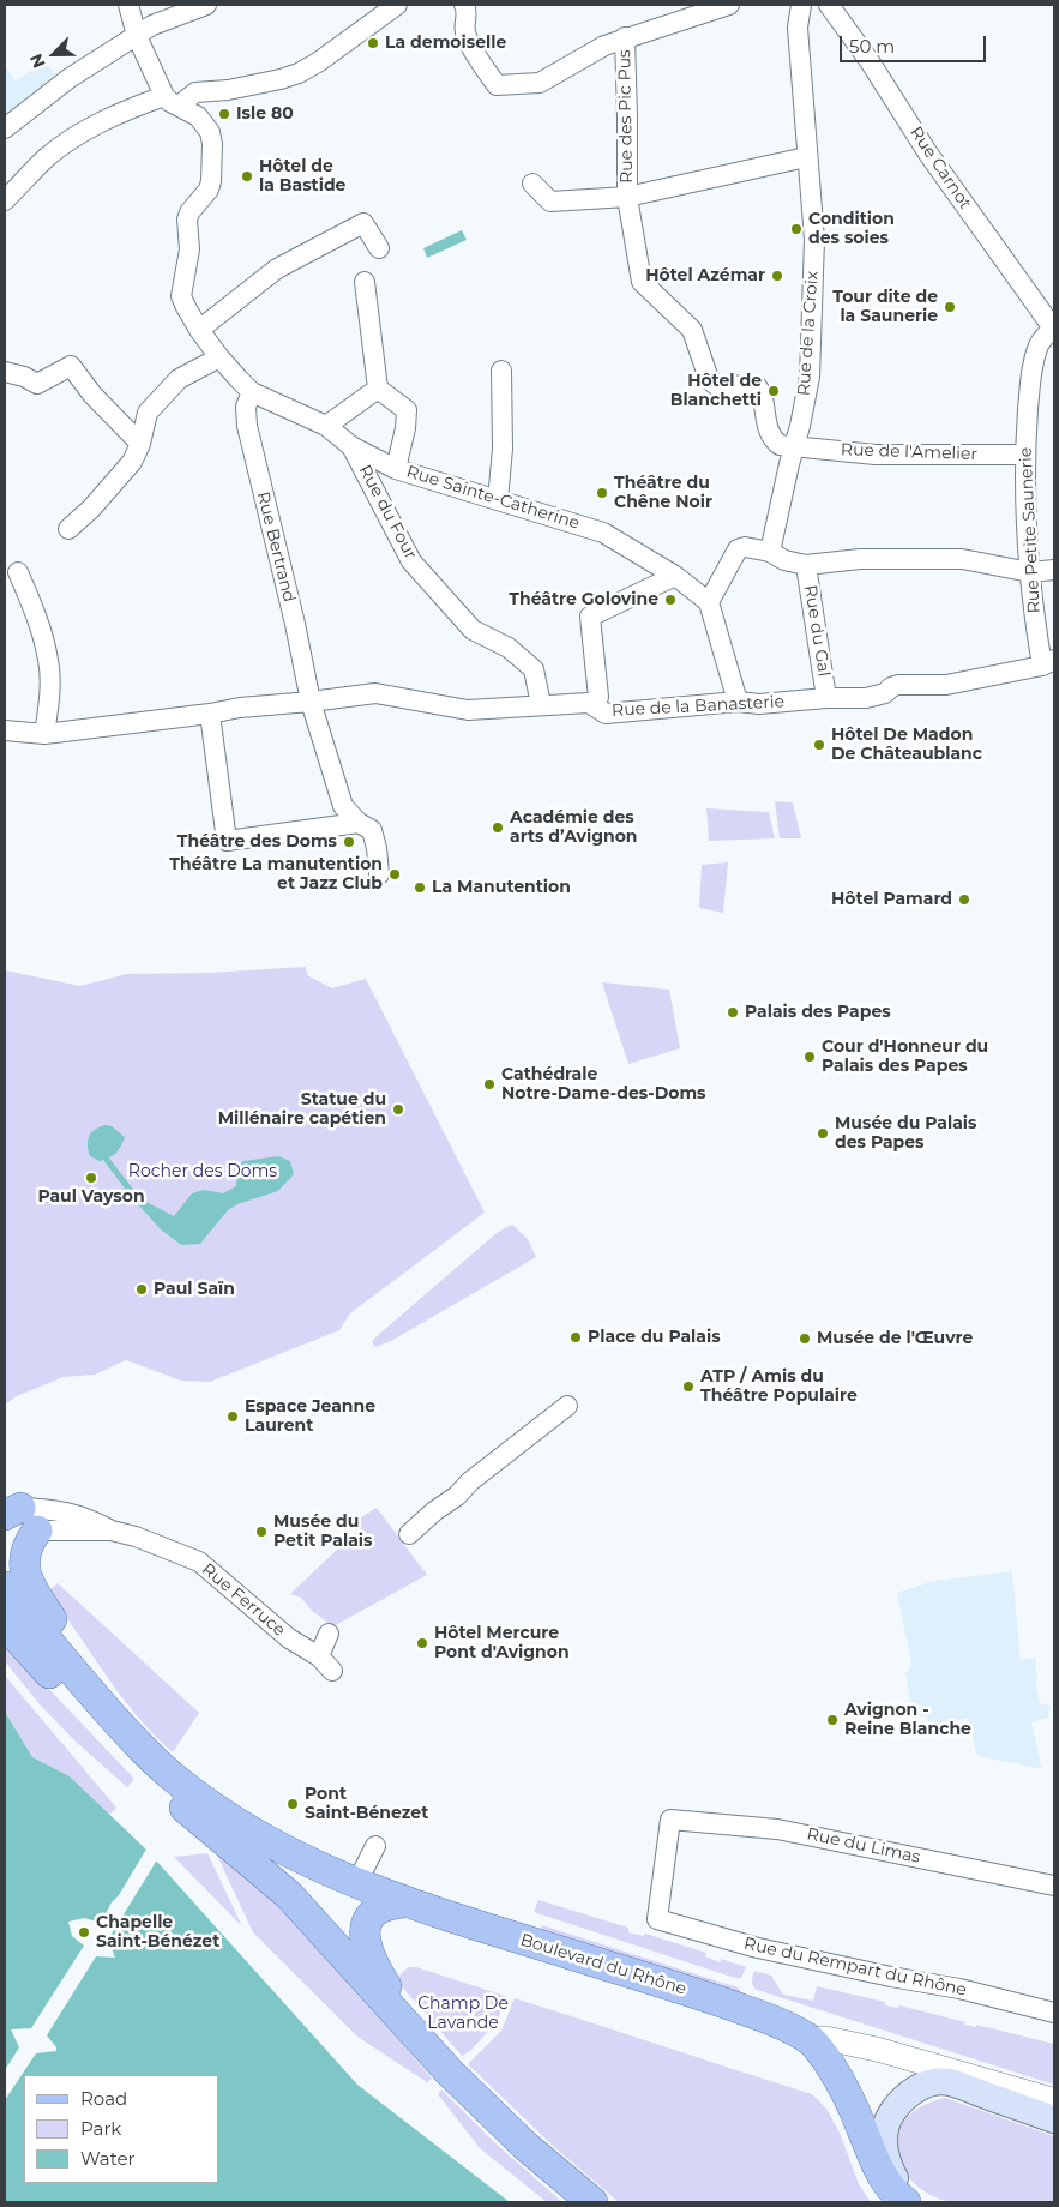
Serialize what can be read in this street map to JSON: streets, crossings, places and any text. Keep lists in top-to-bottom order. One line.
{"streets":{"main road":["Boulevard du Rhône"],"street":["Rue des Pic Pus","Rue Carnot","Rue de la Croix","Rue de l'Amelier","Rue Sainte-Catherine","Rue du Four","Rue Petite Saunerie","Rue Bertrand","Rue du Gal","Rue de la Banasterie","Rue Ferruce","Rue du Limas","Rue du Rempart du Rhône"]},"crossings":[["Rue des Pic Pus","Rue de la Croix"],["Rue des Pic Pus","Rue de l'Amelier"],["Rue Carnot","Rue Petite Saunerie"],["Rue de la Croix","Rue de l'Amelier"],["Rue de l'Amelier","Rue Petite Saunerie"],["Rue Sainte-Catherine","Rue du Four"],["Rue Sainte-Catherine","Rue Bertrand"],["Rue du Four","Rue de la Banasterie"],["Rue Petite Saunerie","Rue de la Banasterie"],["Rue Bertrand","Rue de la Banasterie"],["Rue du Gal","Rue de la Banasterie"],["Rue du Limas","Rue du Rempart du Rhône"]],"parks":["Rocher des Doms","Champ De Lavande"],"places":["La demoiselle","Isle 80","Hôtel de la Bastide","Condition des soies","Hôtel Azémar","Tour dite de la Saunerie","Hôtel de Blanchetti","Théâtre du Chêne Noir","Théâtre Golovine","Hôtel De Madon De Châteaublanc","Académie des arts d’Avignon","Théâtre des Doms","Théâtre La manutention et Jazz Club","La Manutention","Hôtel Pamard","Palais des Papes","Cour d'Honneur du Palais des Papes","Cathédrale Notre-Dame-des-Doms","Statue du Millénaire capétien","Musée du Palais des Papes","Paul Vayson","Paul Saïn","Place du Palais","Musée de l'Œuvre","ATP / Amis du Théâtre Populaire","Espace Jeanne Laurent","Musée du Petit Palais","Hôtel Mercure Pont d'Avignon","Avignon - Reine Blanche","Pont Saint-Bénezet","Chapelle Saint-Bénézet"],"legend":["Road","Park","Water"],"scale_bar":"50 m","north":"bottom left"}
